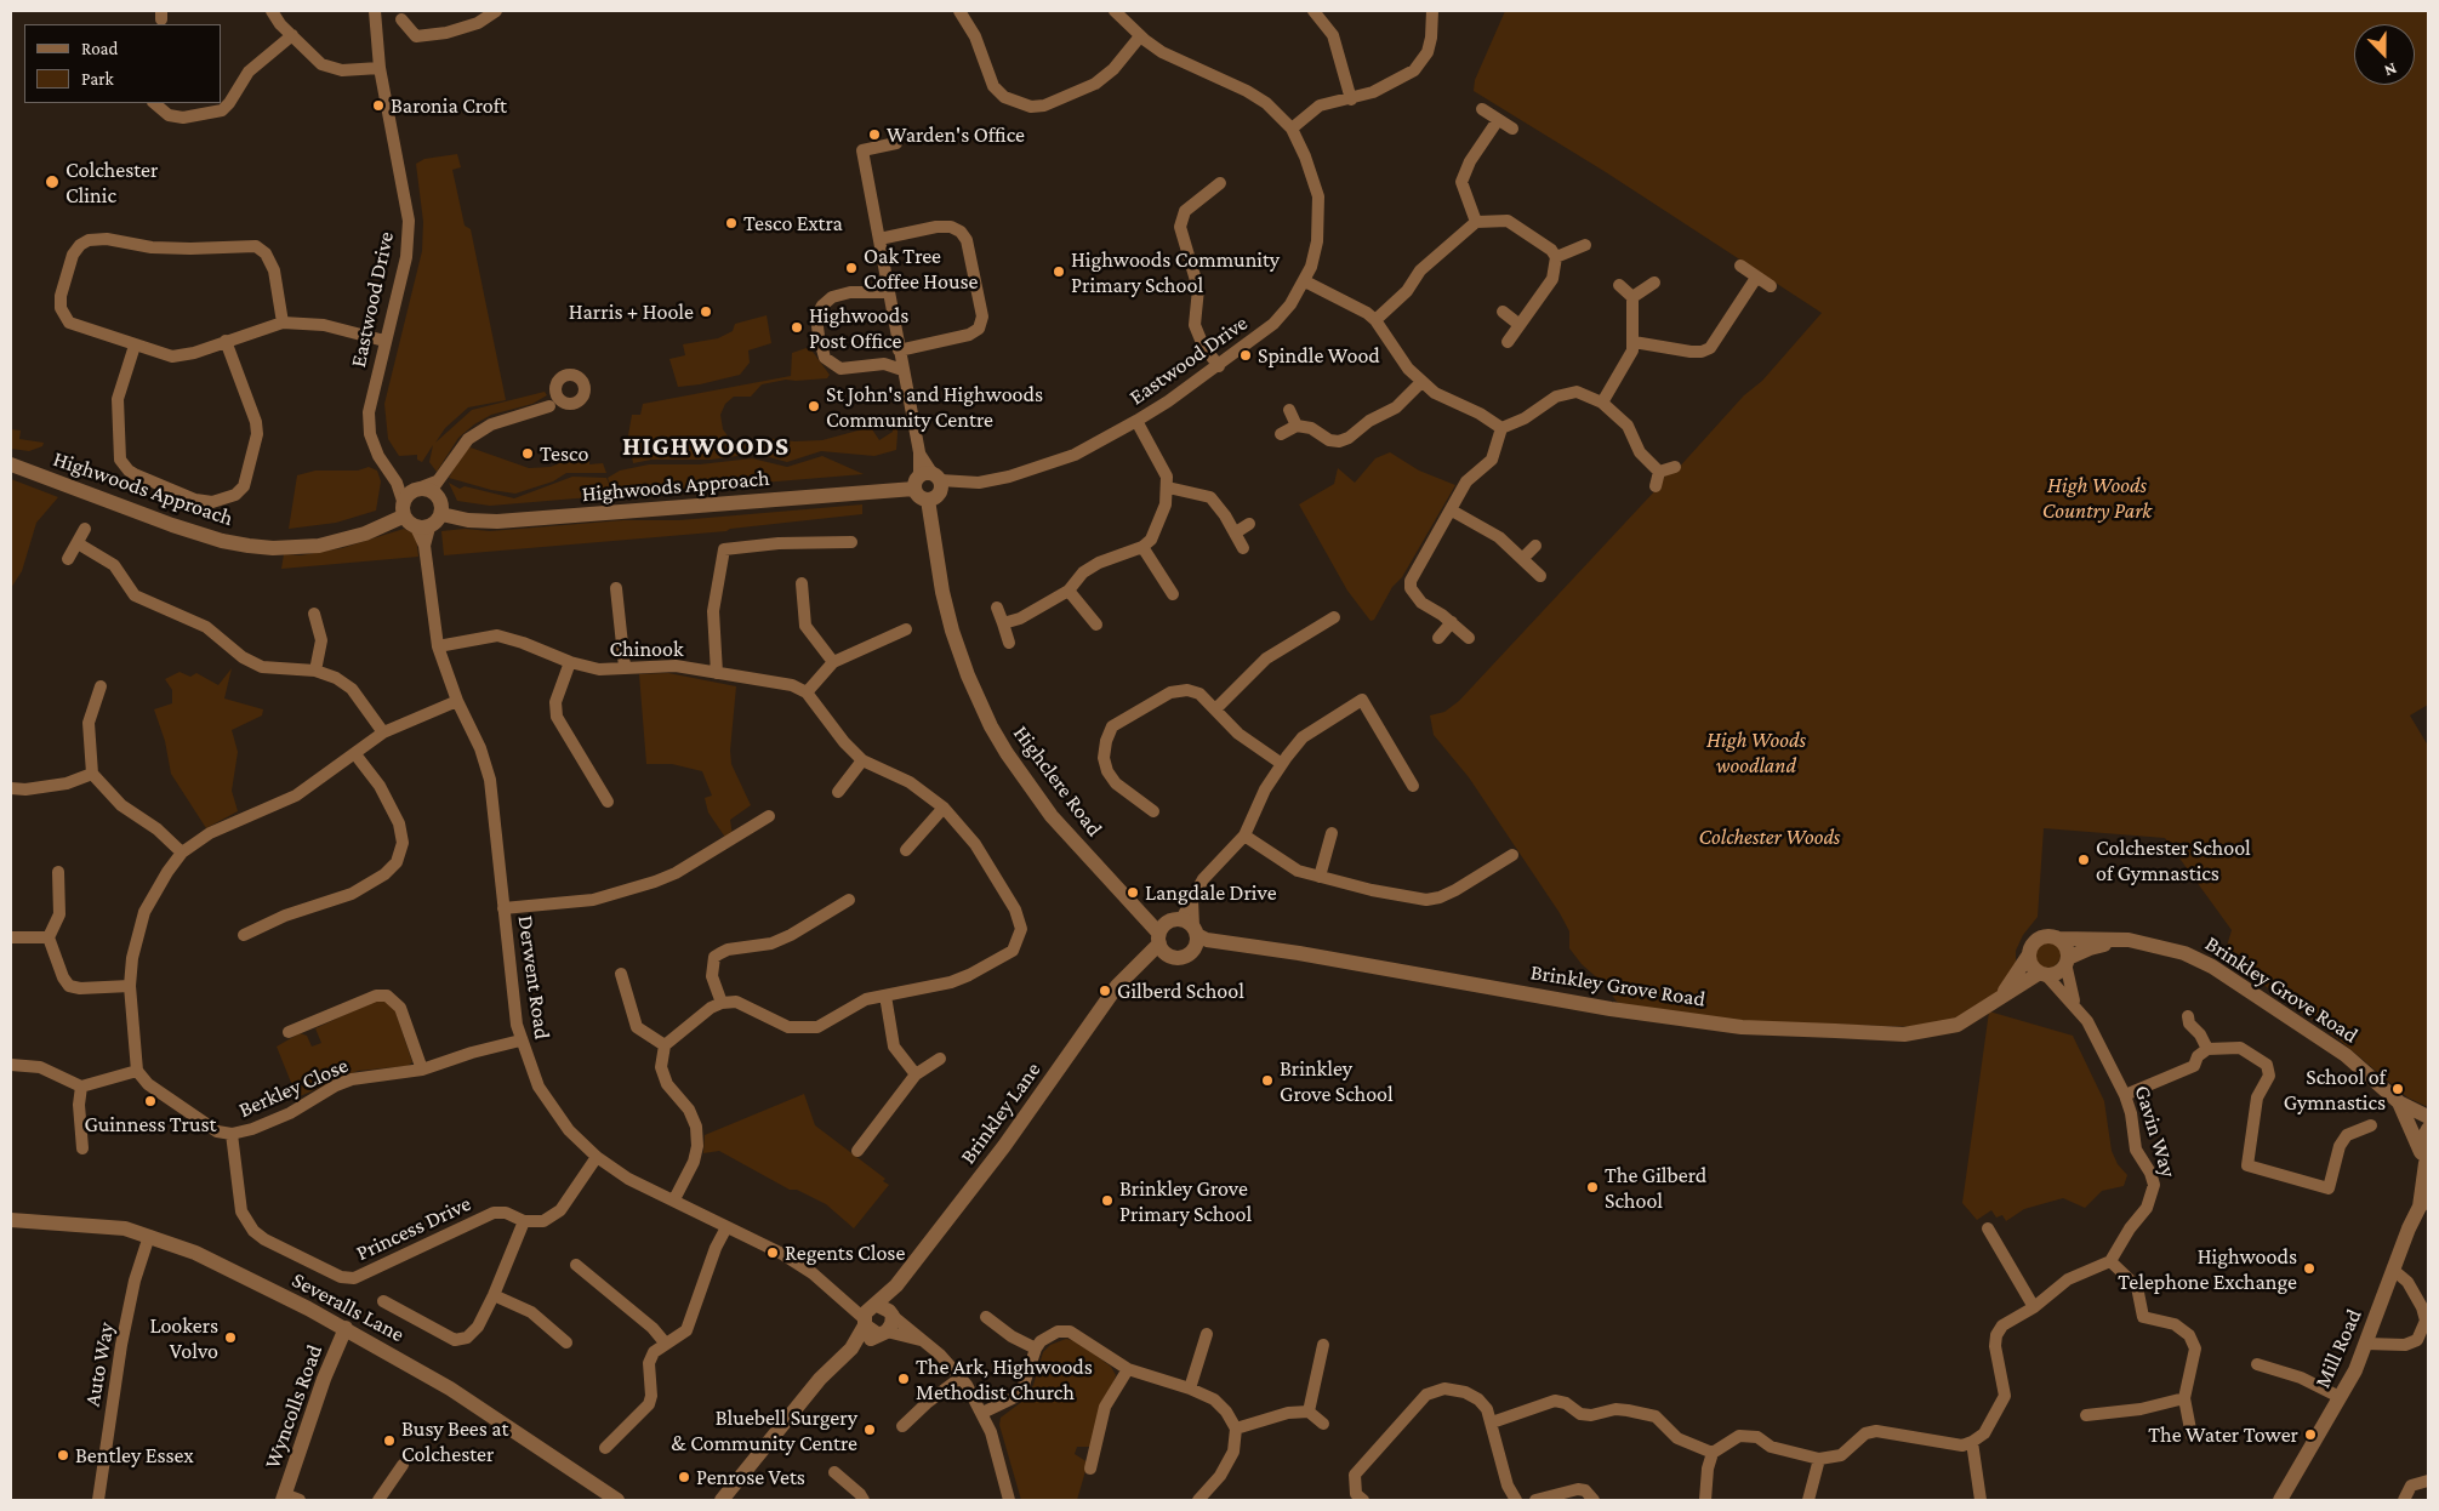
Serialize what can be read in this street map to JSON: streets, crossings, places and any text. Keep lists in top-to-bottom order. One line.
{"streets":{"street":["Eastwood Drive","Highwoods Approach","Chinook","Highclere Road","Derwent Road","Brinkley Grove Road","Berkley Close","Brinkley Lane","Gavin Way","Princess Drive","Severalls Lane","Mill Road","Auto Way","Wyncolls Road"]},"crossings":[["Eastwood Drive","Highwoods Approach"],["Eastwood Drive","Highclere Road"],["Highwoods Approach","Highclere Road"],["Chinook","Derwent Road"],["Highclere Road","Brinkley Grove Road"],["Highclere Road","Brinkley Lane"],["Derwent Road","Berkley Close"],["Derwent Road","Brinkley Lane"],["Derwent Road","Princess Drive"],["Brinkley Grove Road","Brinkley Lane"],["Brinkley Grove Road","Gavin Way"],["Brinkley Grove Road","Mill Road"],["Berkley Close","Princess Drive"],["Severalls Lane","Auto Way"],["Severalls Lane","Wyncolls Road"]],"districts":["HIGHWOODS"],"parks":["High Woods Country Park","High Woods woodland","Colchester Woods"],"places":["Baronia Croft","Warden's Office","Colchester Clinic","Tesco Extra","Oak Tree Coffee House","Highwoods Community Primary School","Harris + Hoole","Highwoods Post Office","Spindle Wood","St John's and Highwoods Community Centre","Tesco","Colchester School of Gymnastics","Langdale Drive","Gilberd School","Brinkley Grove School","School of Gymnastics","Guinness Trust","The Gilberd School","Brinkley Grove Primary School","Regents Close","Highwoods Telephone Exchange","Lookers Volvo","The Ark, Highwoods Methodist Church","Bluebell Surgery & Community Centre","The Water Tower","Busy Bees at Colchester","Bentley Essex","Penrose Vets"],"legend":["Road","Park"],"north":"bottom"}
